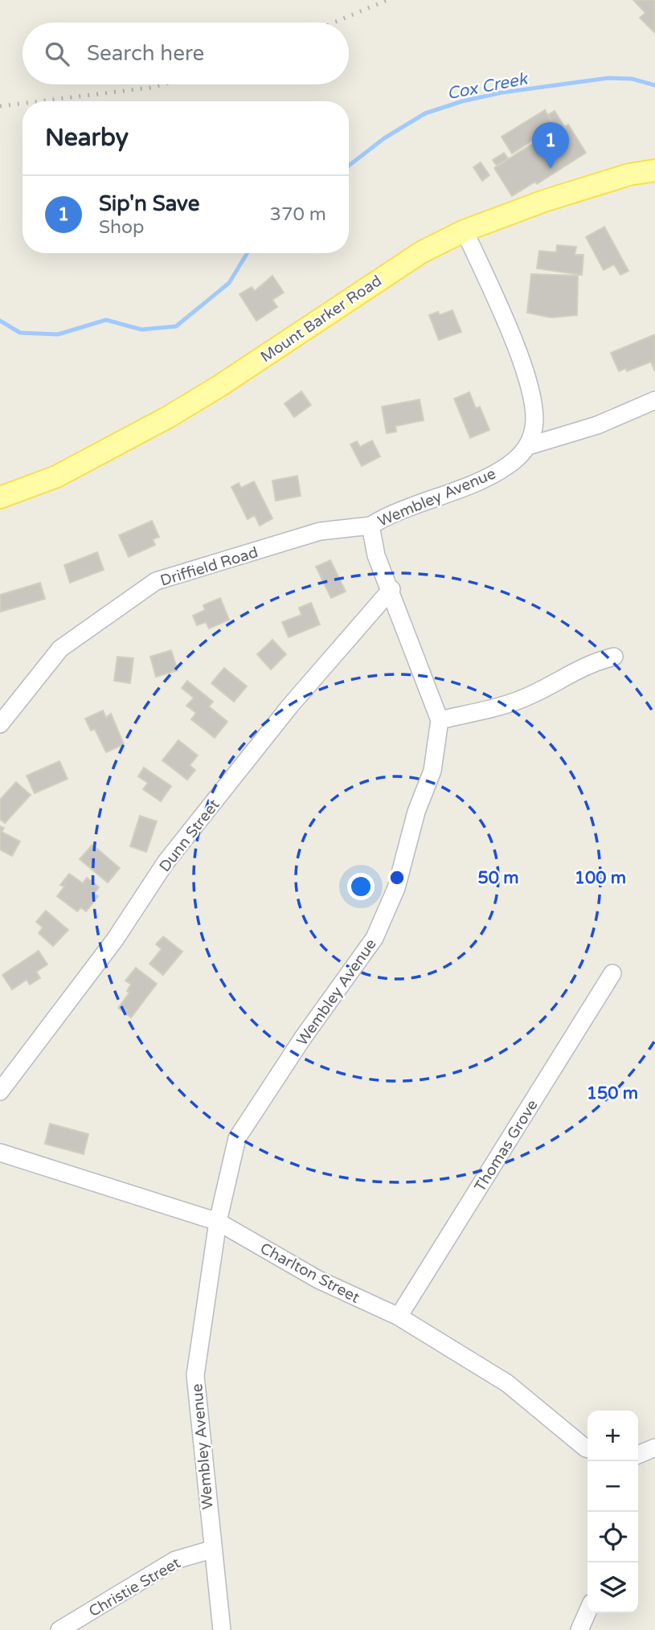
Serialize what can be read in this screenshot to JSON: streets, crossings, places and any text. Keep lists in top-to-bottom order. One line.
{"streets":{"main road":["Mount Barker Road"],"street":["Wembley Avenue","Driffield Road","Dunn Street","Thomas Grove","Charlton Street","Christie Street"]},"crossings":[["Wembley Avenue","Driffield Road"],["Wembley Avenue","Dunn Street"],["Wembley Avenue","Charlton Street"],["Wembley Avenue","Christie Street"],["Thomas Grove","Charlton Street"]],"water":["Cox Creek"],"page":{"search":"Search here","heading":"Nearby","pins":"1","list":[{"mark":"1","name":"Sip'n Save","note":"Shop","value":"370 m"}],"map_buttons":["+","−"]},"rings":["50 m","100 m","150 m"]}
